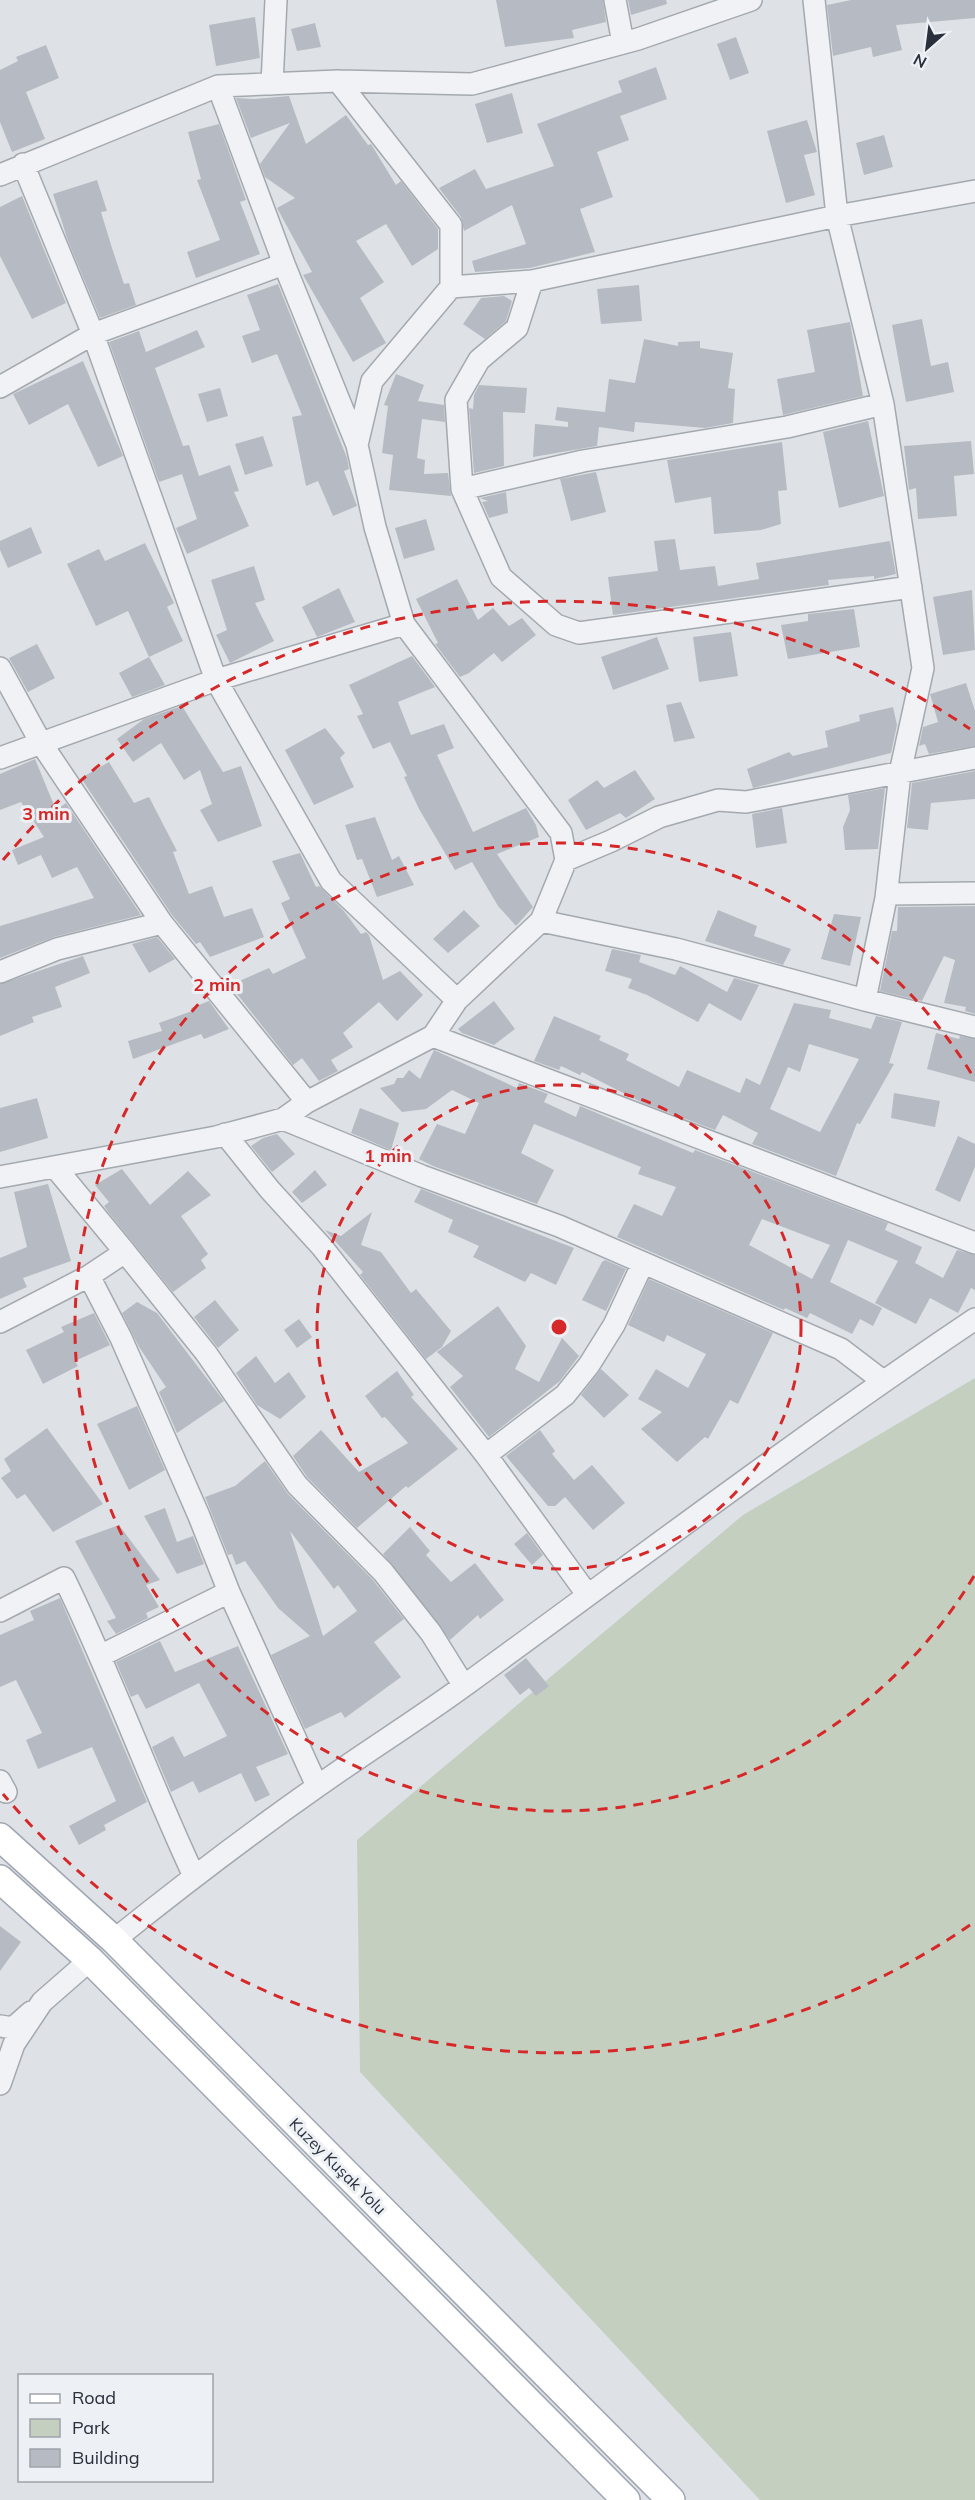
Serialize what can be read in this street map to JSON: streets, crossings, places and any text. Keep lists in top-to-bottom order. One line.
{"streets":{"main road":["Kuzey Kuşak Yolu"]},"legend":["Road","Park","Building"],"north":"bottom left","rings":["3 min","2 min","1 min"]}
